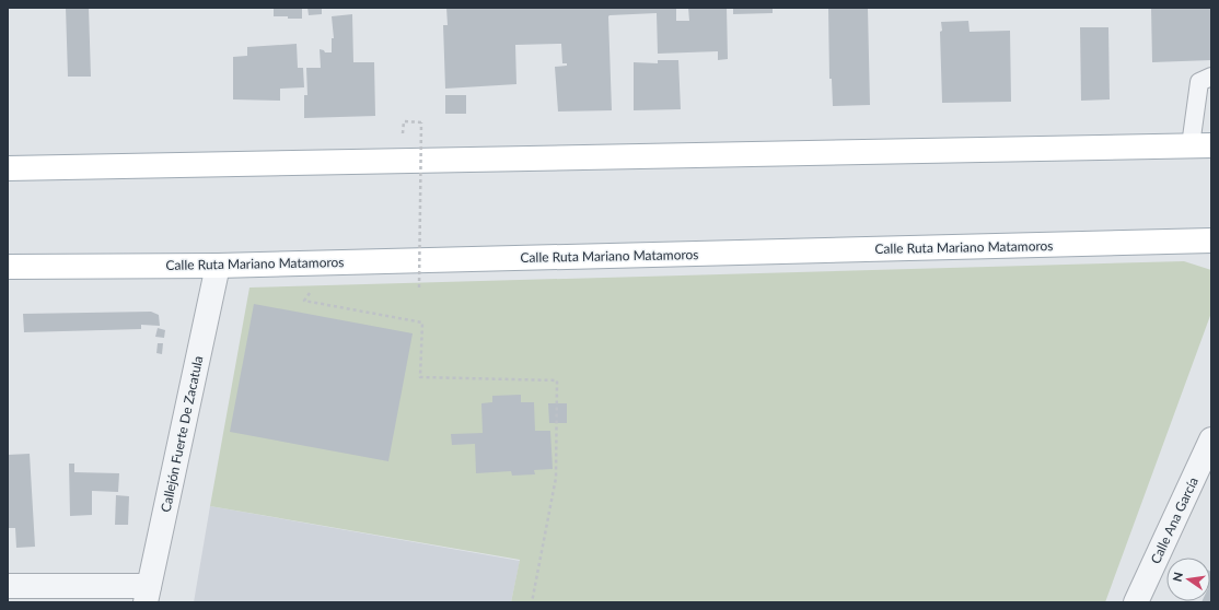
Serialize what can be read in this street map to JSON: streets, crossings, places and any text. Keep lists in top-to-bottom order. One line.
{"streets":{"main road":["Calle Ruta Mariano Matamoros"],"street":["Callejón Fuerte De Zacatula","Calle Ana García"]},"crossings":[["Calle Ruta Mariano Matamoros","Callejón Fuerte De Zacatula"]],"north":"left"}
